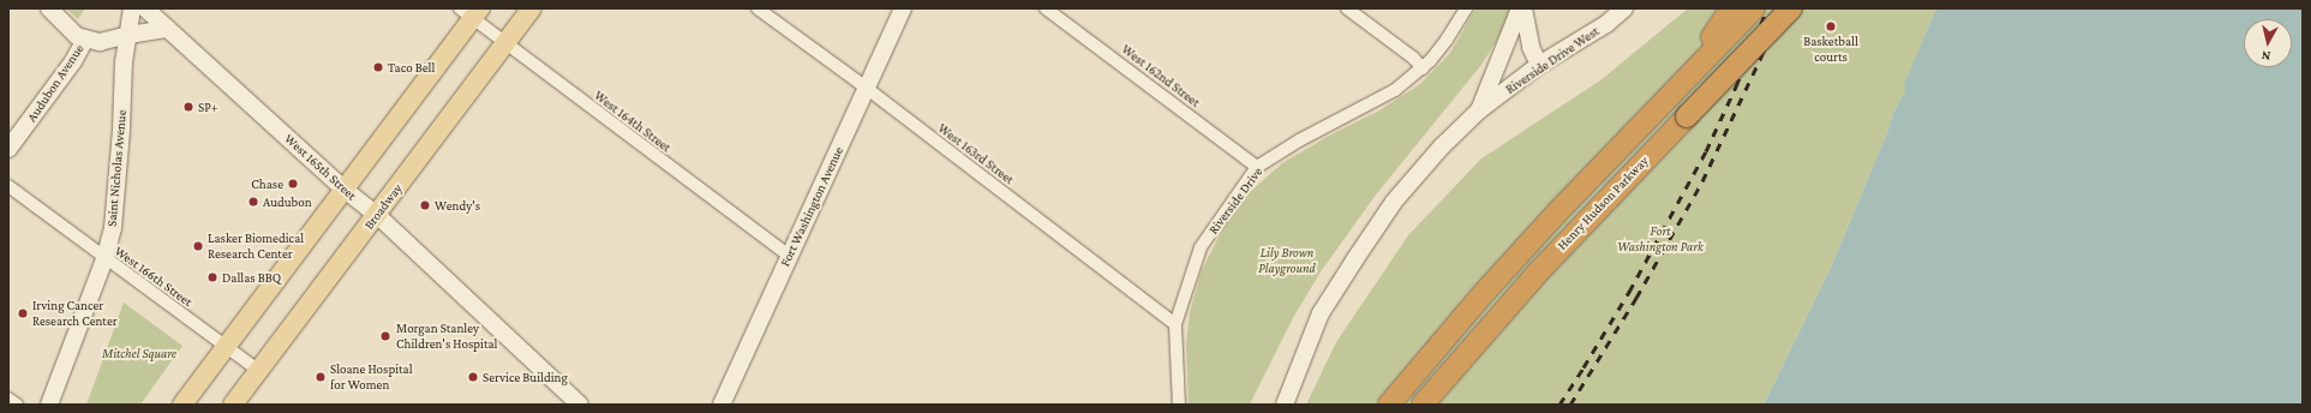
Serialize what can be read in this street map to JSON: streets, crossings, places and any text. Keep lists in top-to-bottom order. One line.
{"streets":{"highway":["Henry Hudson Parkway"],"main road":["Riverside Drive West","Audubon Avenue","West 165th Street","Saint Nicholas Avenue","Broadway","Fort Washington Avenue"],"street":["West 162nd Street","West 164th Street","West 163rd Street","Riverside Drive","West 166th Street"]},"crossings":[["West 162nd Street","Riverside Drive"],["West 164th Street","Broadway"],["West 164th Street","Fort Washington Avenue"],["West 163rd Street","Riverside Drive"],["West 163rd Street","Fort Washington Avenue"],["West 165th Street","Broadway"],["Saint Nicholas Avenue","West 166th Street"],["Broadway","West 166th Street"]],"parks":["Fort Washington Park","Lily Brown Playground","Mitchel Square"],"places":["Basketball courts","Taco Bell","SP+","Chase","Audubon","Wendy's","Lasker Biomedical Research Center","Dallas BBQ","Irving Cancer Research Center","Morgan Stanley Children's Hospital","Sloane Hospital for Women","Service Building"],"north":"bottom"}
